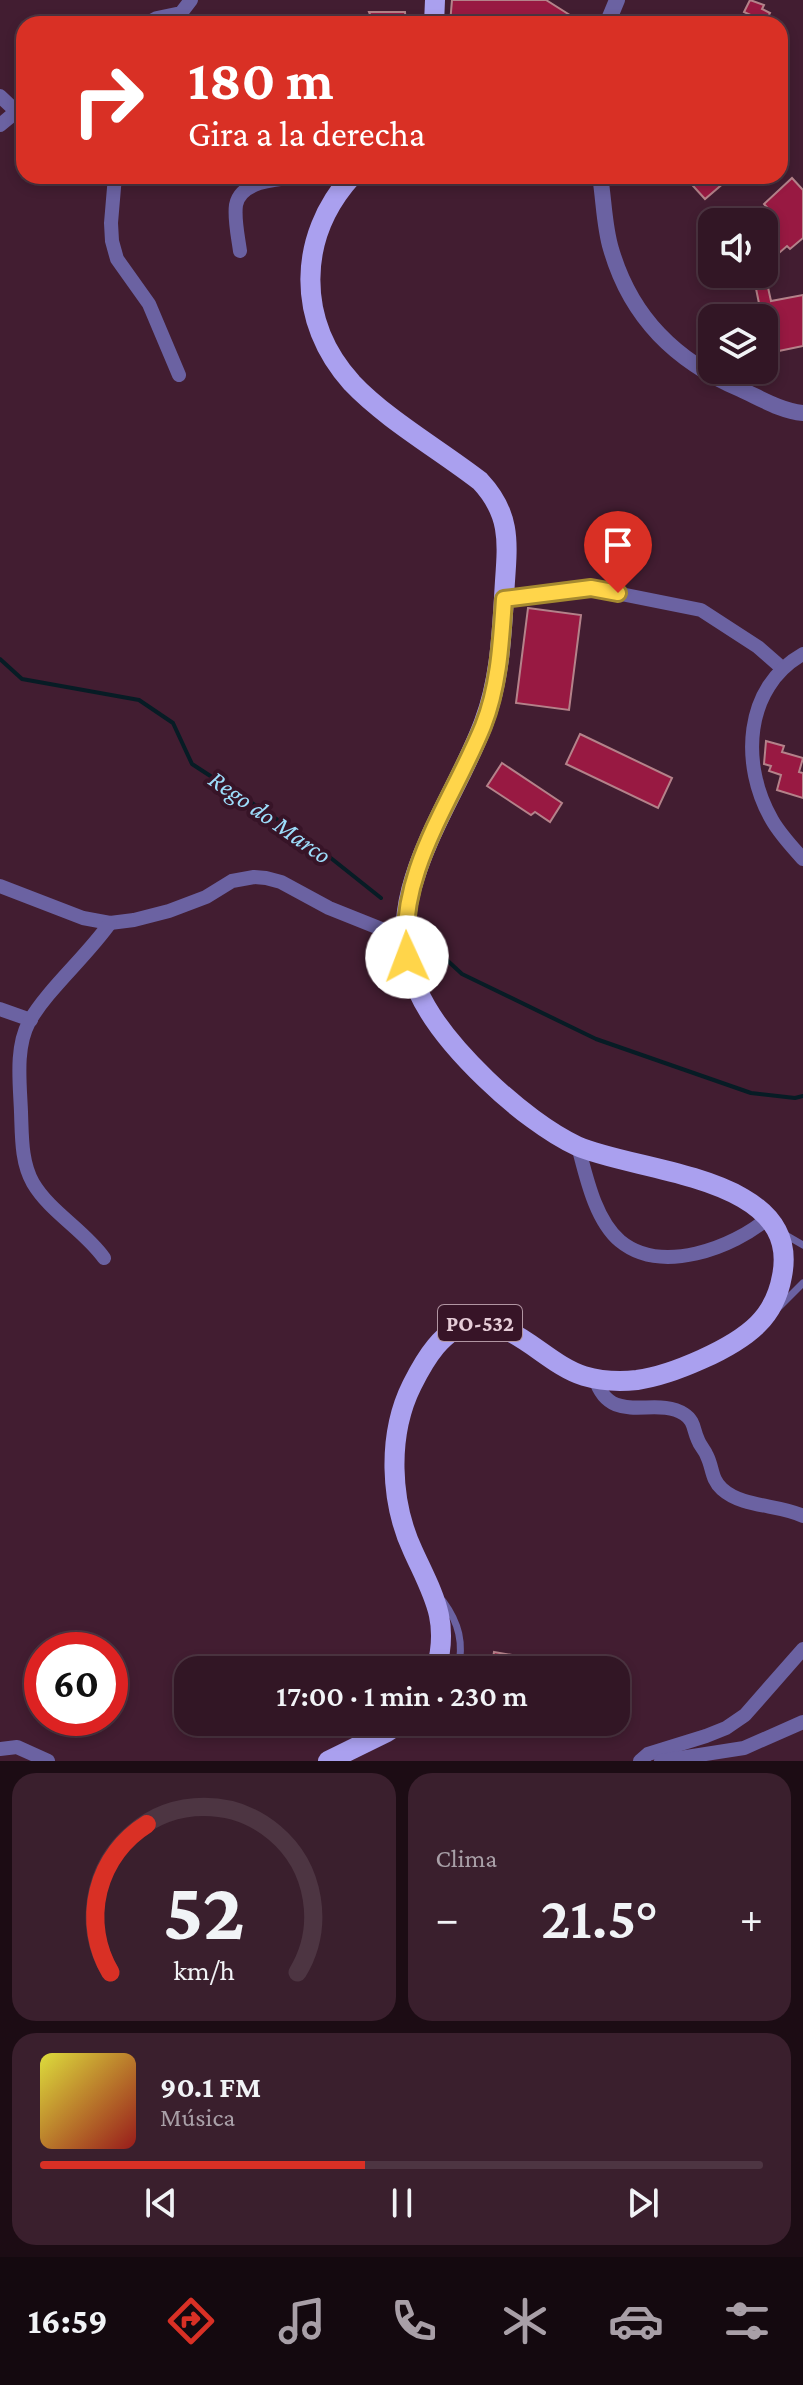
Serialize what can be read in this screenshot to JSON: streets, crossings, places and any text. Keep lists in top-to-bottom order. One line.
{"streets":{"main road":["PO-532"]},"water":["Rego do Marco"],"page":{"turn":["180 m","Gira a la derecha"],"limit":"60","trip":"17:00 · 1 min · 230 m","tile":"Clima","heat":["−","21.5°","+"],"song":["90.1 FM","Música"],"tabs":"16:59","gauge":["52","km/h"]}}
